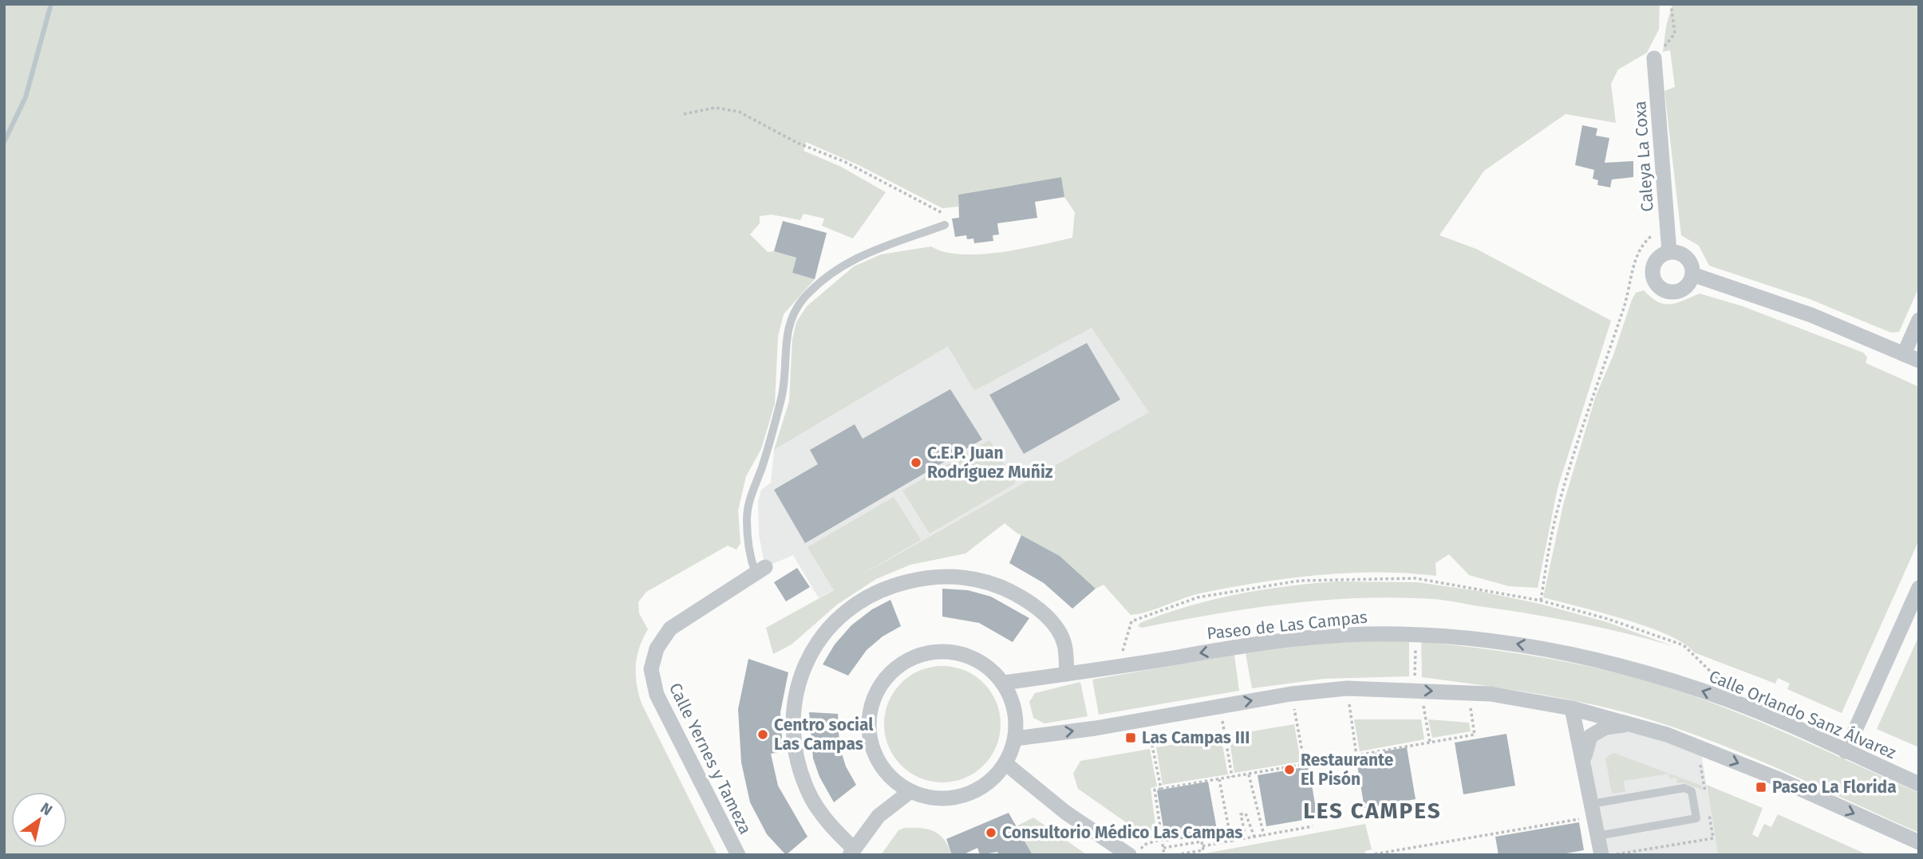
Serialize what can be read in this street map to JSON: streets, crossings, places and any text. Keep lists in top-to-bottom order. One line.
{"streets":{"street":["Caleya La Coxa","Paseo de Las Campas","Calle Orlando Sanz Álvarez","Calle Yernes y Tameza"]},"crossings":[["Paseo de Las Campas","Calle Orlando Sanz Álvarez"]],"districts":["LES CAMPES"],"places":{"other":["C.E.P. Juan Rodríguez Muñiz","Centro social Las Campas","Restaurante El Pisón","Consultorio Médico Las Campas"],"transit":["Las Campas III","Paseo La Florida"]},"north":"top right"}
